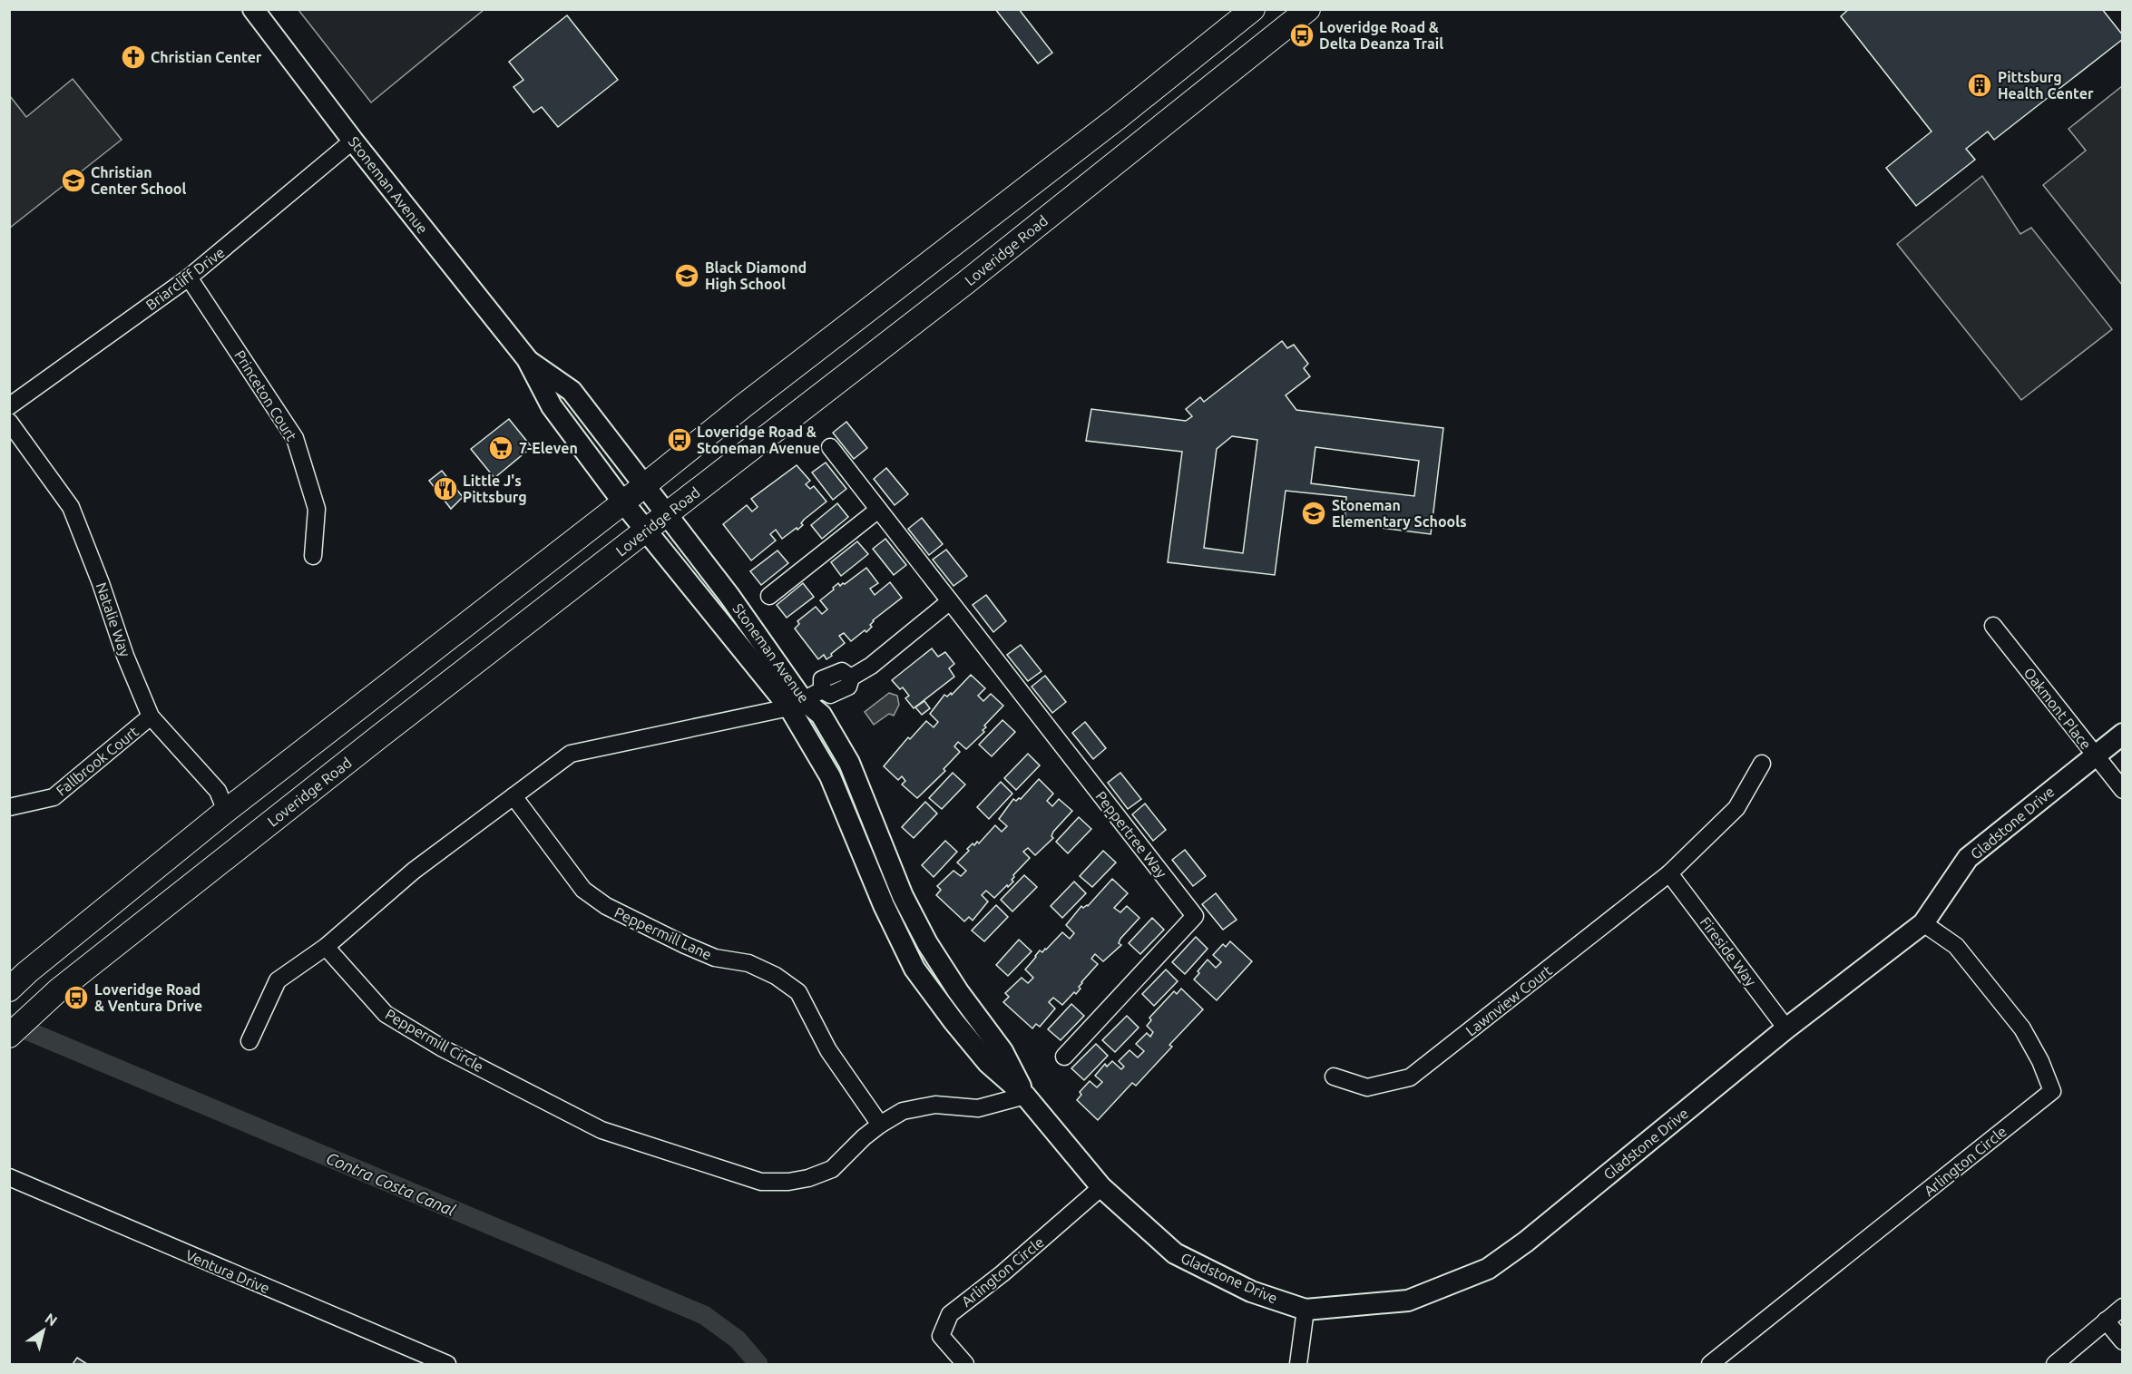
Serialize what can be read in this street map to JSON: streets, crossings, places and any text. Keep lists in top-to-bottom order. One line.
{"streets":{"main road":["Loveridge Road"],"street":["Stoneman Avenue","Briarcliff Drive","Princeton Court","Natalie Way","Oakmont Place","Fallbrook Court","Gladstone Drive","Peppertree Way","Peppermill Lane","Fireside Way","Lawnview Court","Peppermill Circle","Arlington Circle","Ventura Drive"]},"crossings":[["Stoneman Avenue","Loveridge Road"],["Stoneman Avenue","Briarcliff Drive"],["Stoneman Avenue","Gladstone Drive"],["Stoneman Avenue","Peppermill Circle"],["Stoneman Avenue","Arlington Circle"],["Briarcliff Drive","Princeton Court"],["Natalie Way","Fallbrook Court"],["Oakmont Place","Gladstone Drive"],["Gladstone Drive","Fireside Way"],["Gladstone Drive","Arlington Circle"],["Peppermill Lane","Peppermill Circle"],["Fireside Way","Lawnview Court"]],"water":["Contra Costa Canal"],"places":{"bus stop":["Loveridge Road & Delta Deanza Trail","Loveridge Road & Stoneman Avenue","Loveridge Road & Ventura Drive"],"church":["Christian Center"],"building":["Pittsburg Health Center"],"school or university":["Christian Center School","Black Diamond High School","Stoneman Elementary Schools"],"supermarket":["7-Eleven"],"restaurant":["Little J's Pittsburg"]},"north":"top right"}
